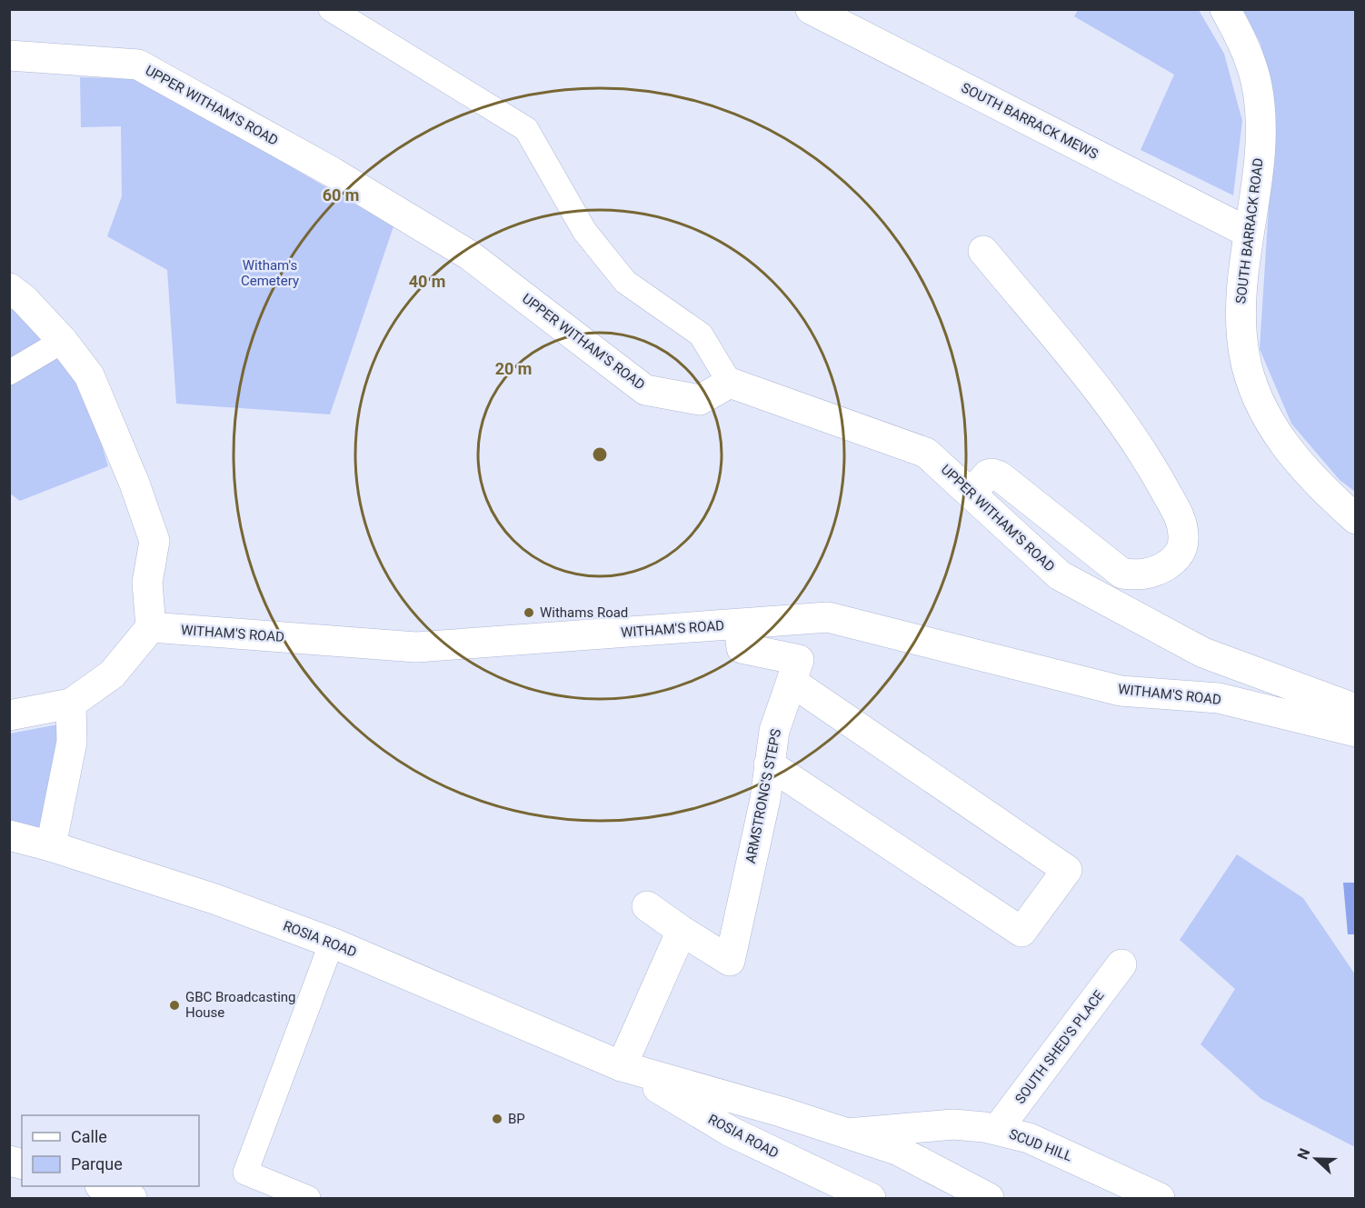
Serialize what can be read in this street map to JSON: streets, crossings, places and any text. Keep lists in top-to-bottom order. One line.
{"streets":{"street":["UPPER WITHAM'S ROAD","SOUTH BARRACK MEWS","SOUTH BARRACK ROAD","WITHAM'S ROAD","ARMSTRONG'S STEPS","ROSIA ROAD","SOUTH SHED'S PLACE","SCUD HILL"]},"crossings":[["SOUTH BARRACK MEWS","SOUTH BARRACK ROAD"],["WITHAM'S ROAD","ARMSTRONG'S STEPS"],["ROSIA ROAD","SCUD HILL"],["SOUTH SHED'S PLACE","SCUD HILL"]],"parks":["Witham's Cemetery"],"places":["Withams Road","GBC Broadcasting House","BP"],"legend":["Calle","Parque"],"north":"left","rings":["60 m","40 m","20 m"]}
